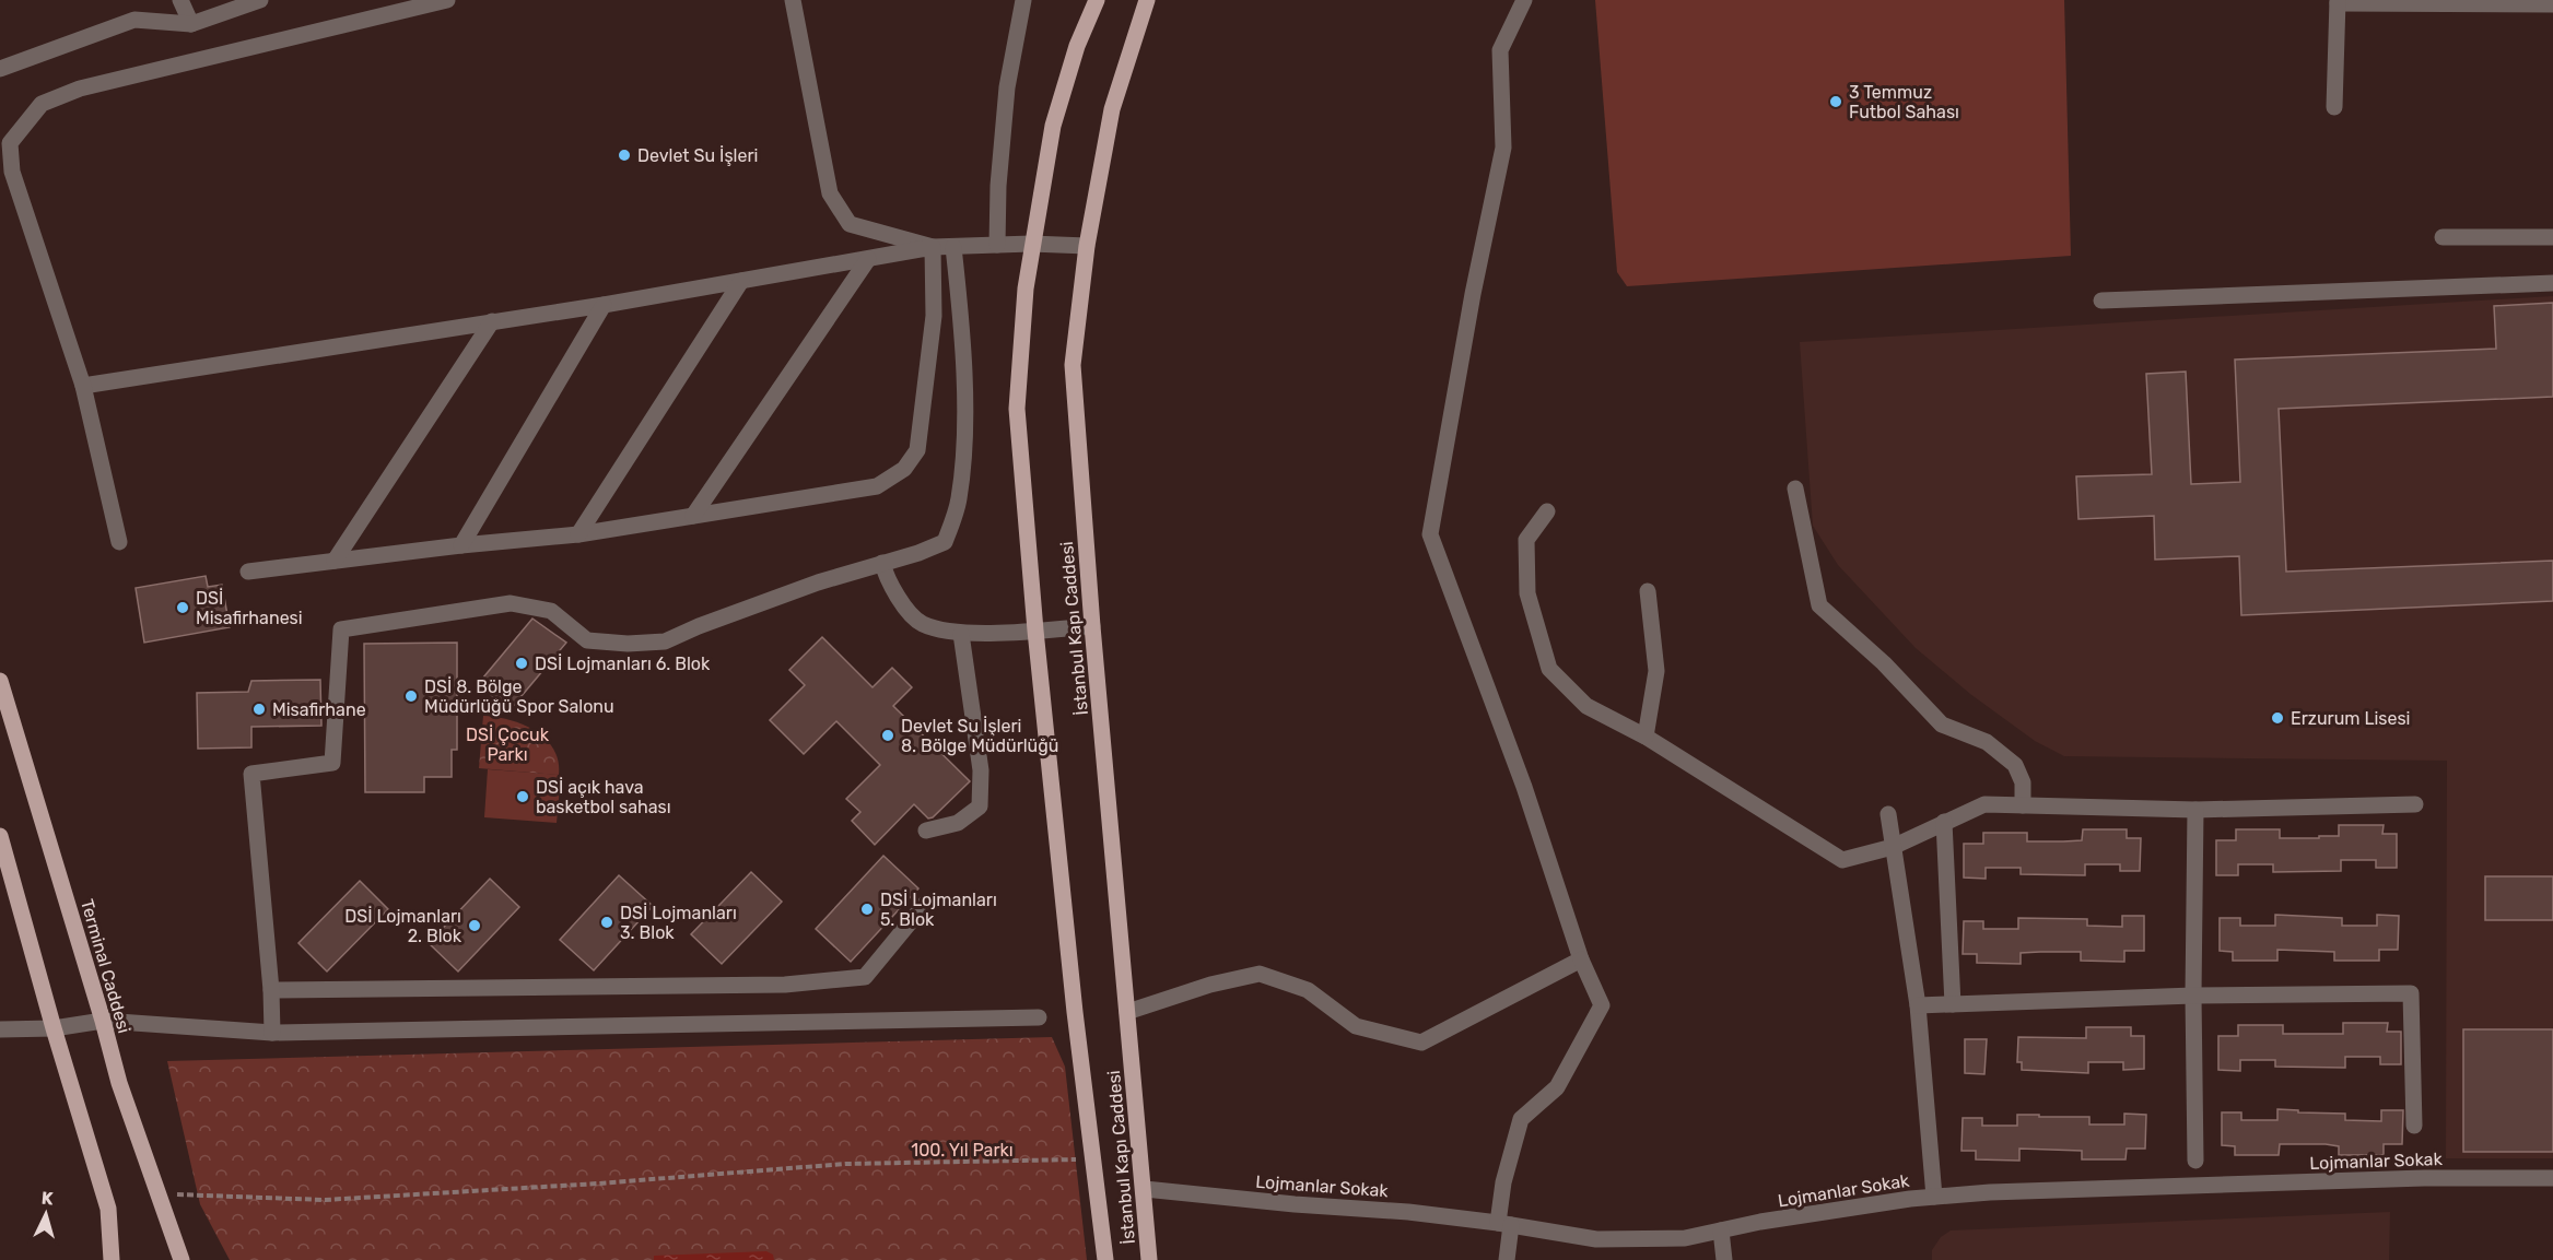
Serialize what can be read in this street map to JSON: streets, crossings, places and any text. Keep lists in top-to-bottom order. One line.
{"streets":{"main road":["İstanbul Kapı Caddesi","Terminal Caddesi"],"street":["Lojmanlar Sokak"]},"crossings":[["İstanbul Kapı Caddesi","Lojmanlar Sokak"]],"parks":["DSİ Çocuk Parkı","100. Yıl Parkı"],"places":["3 Temmuz Futbol Sahası","Devlet Su İşleri","DSİ Misafirhanesi","DSİ Lojmanları 6. Blok","DSİ 8. Bölge Müdürlüğü Spor Salonu","Misafirhane","Erzurum Lisesi","Devlet Su İşleri 8. Bölge Müdürlüğü","DSİ açık hava basketbol sahası","DSİ Lojmanları 5. Blok","DSİ Lojmanları 3. Blok","DSİ Lojmanları 2. Blok"],"north":"top"}
